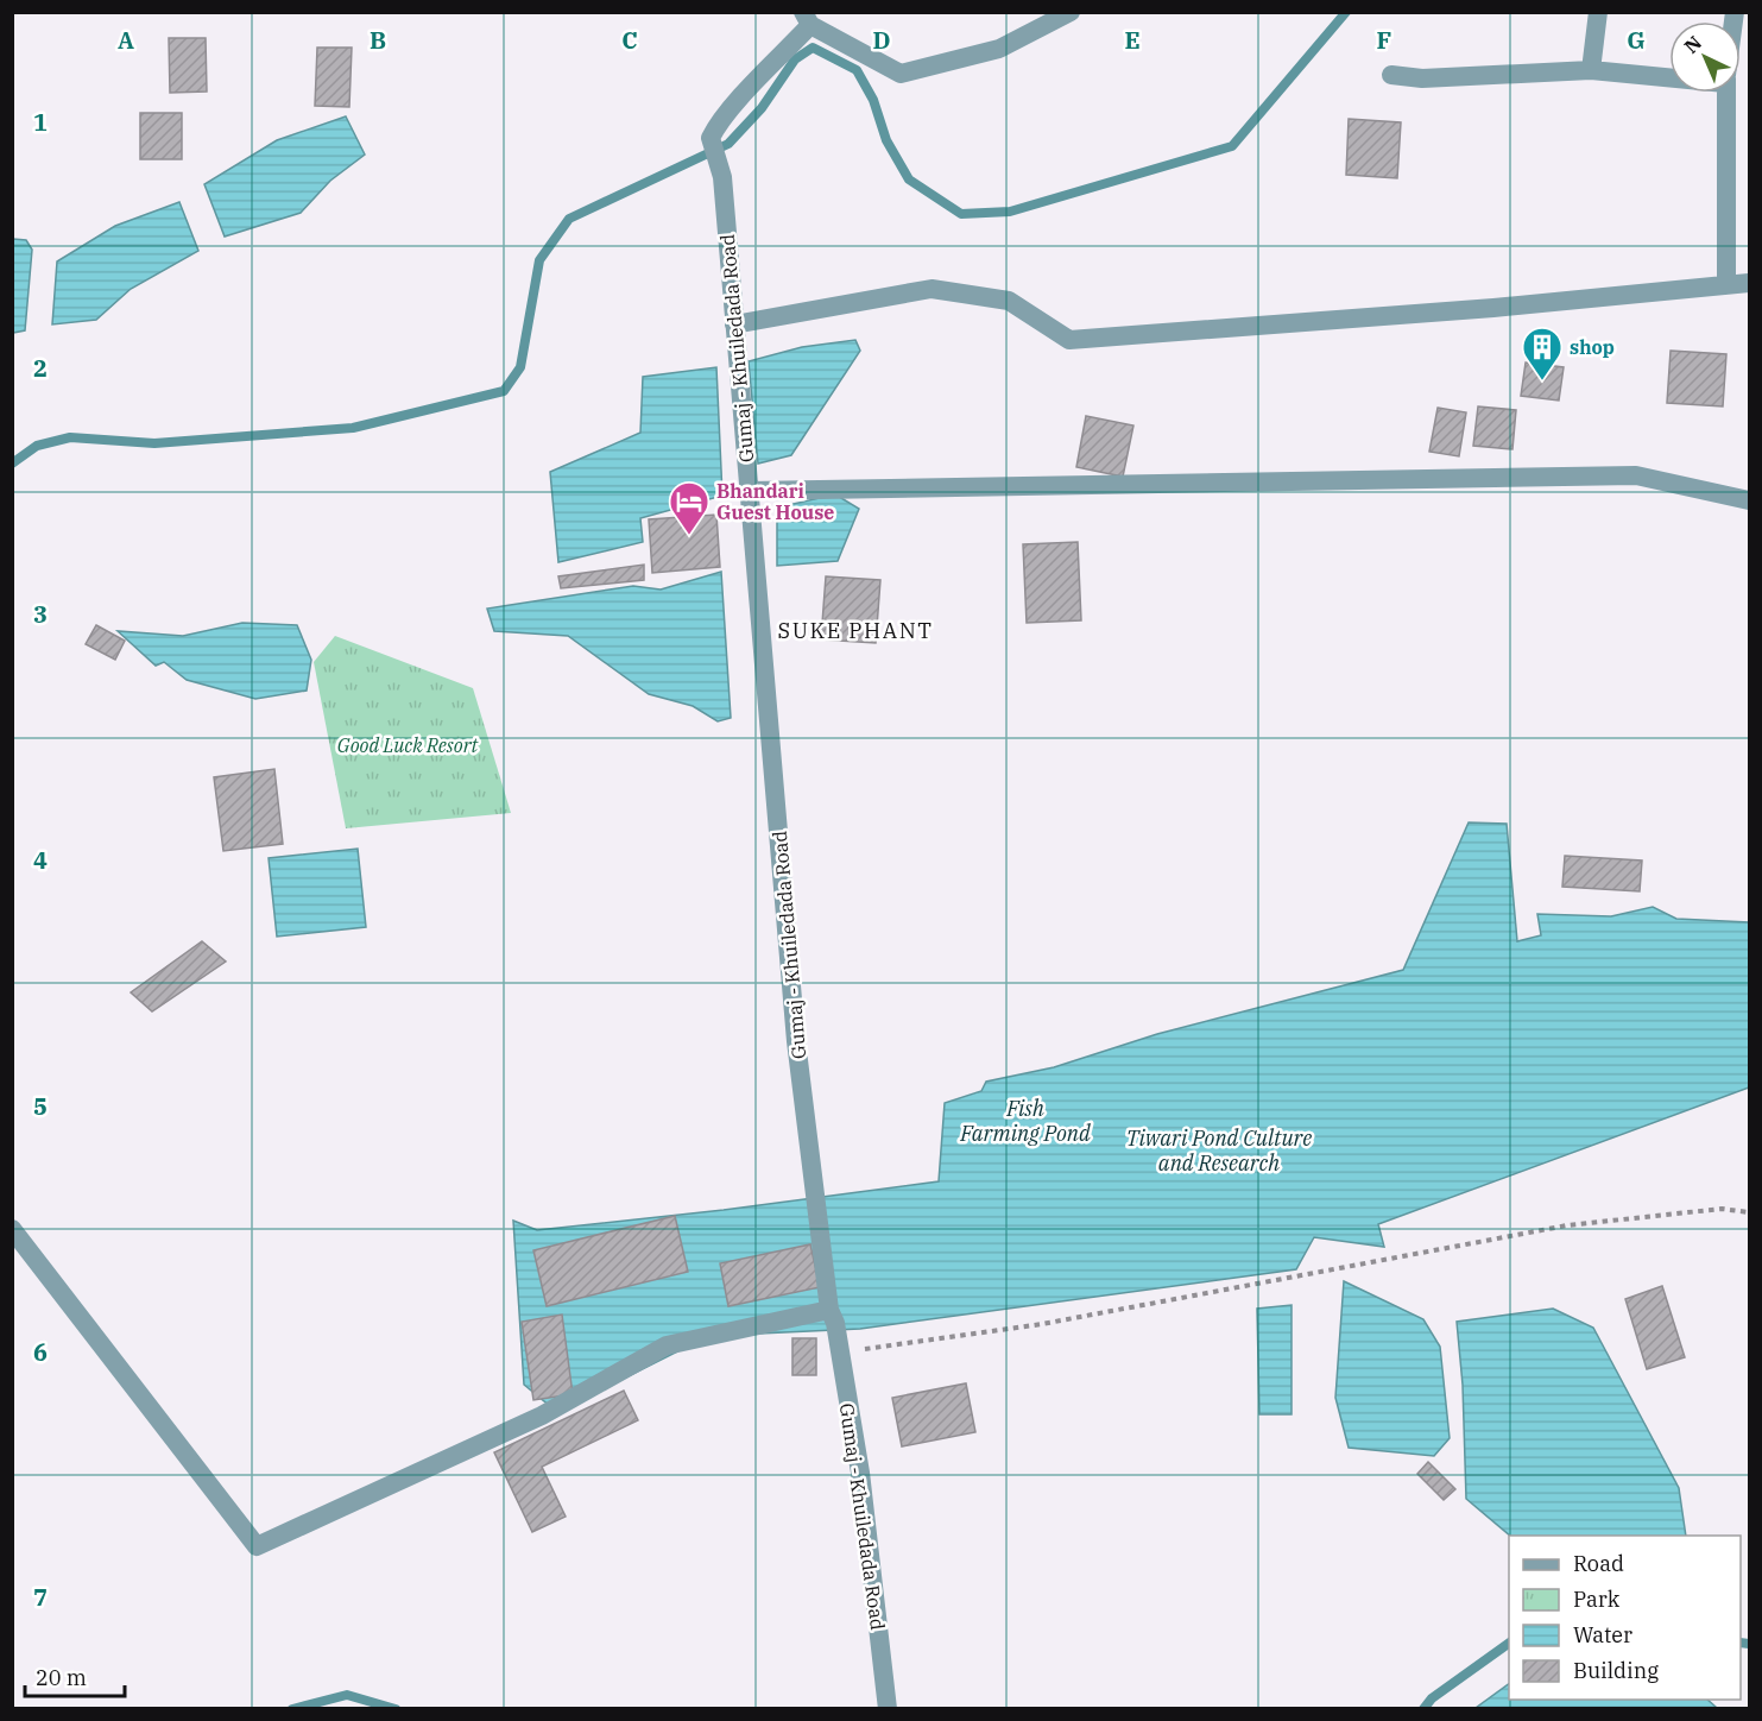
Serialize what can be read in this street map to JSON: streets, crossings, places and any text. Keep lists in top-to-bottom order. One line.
{"streets":{"street":["Gumaj - Khuiledada Road"]},"districts":["SUKE PHANT"],"water":["Fish Farming Pond","Tiwari Pond Culture and Research"],"parks":["Good Luck Resort"],"places":{"building":["shop"],"hotel":["Bhandari Guest House"]},"legend":["Road","Park","Water","Building"],"scale_bar":"20 m","north":"top left","grid":{"columns":["A","B","C","D","E","F","G"],"rows":["1","2","3","4","5","6","7"]}}
